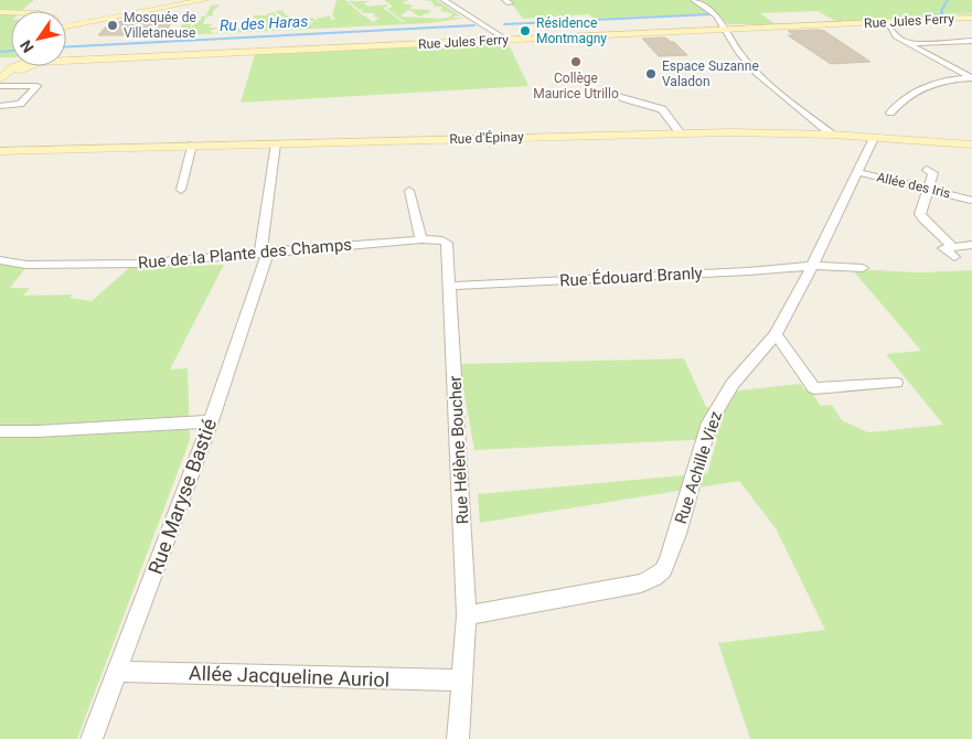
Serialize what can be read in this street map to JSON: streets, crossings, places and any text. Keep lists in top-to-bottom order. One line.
{"streets":{"street":["Rue Jules Ferry","Rue d'Épinay","Allée des Iris","Rue de la Plante des Champs","Rue Édouard Branly","Rue Hélène Boucher","Rue Achille Viez","Rue Maryse Bastié","Allée Jacqueline Auriol"]},"crossings":[["Rue d'Épinay","Rue Achille Viez"],["Rue d'Épinay","Rue Maryse Bastié"],["Allée des Iris","Rue Achille Viez"],["Rue de la Plante des Champs","Rue Édouard Branly"],["Rue de la Plante des Champs","Rue Hélène Boucher"],["Rue de la Plante des Champs","Rue Maryse Bastié"],["Rue Édouard Branly","Rue Hélène Boucher"],["Rue Édouard Branly","Rue Achille Viez"],["Rue Hélène Boucher","Rue Achille Viez"],["Rue Maryse Bastié","Allée Jacqueline Auriol"]],"water":["Ru des Haras"],"places":["Mosquée de Villetaneuse","Résidence Montmagny","Collège Maurice Utrillo","Espace Suzanne Valadon"],"north":"bottom left"}
